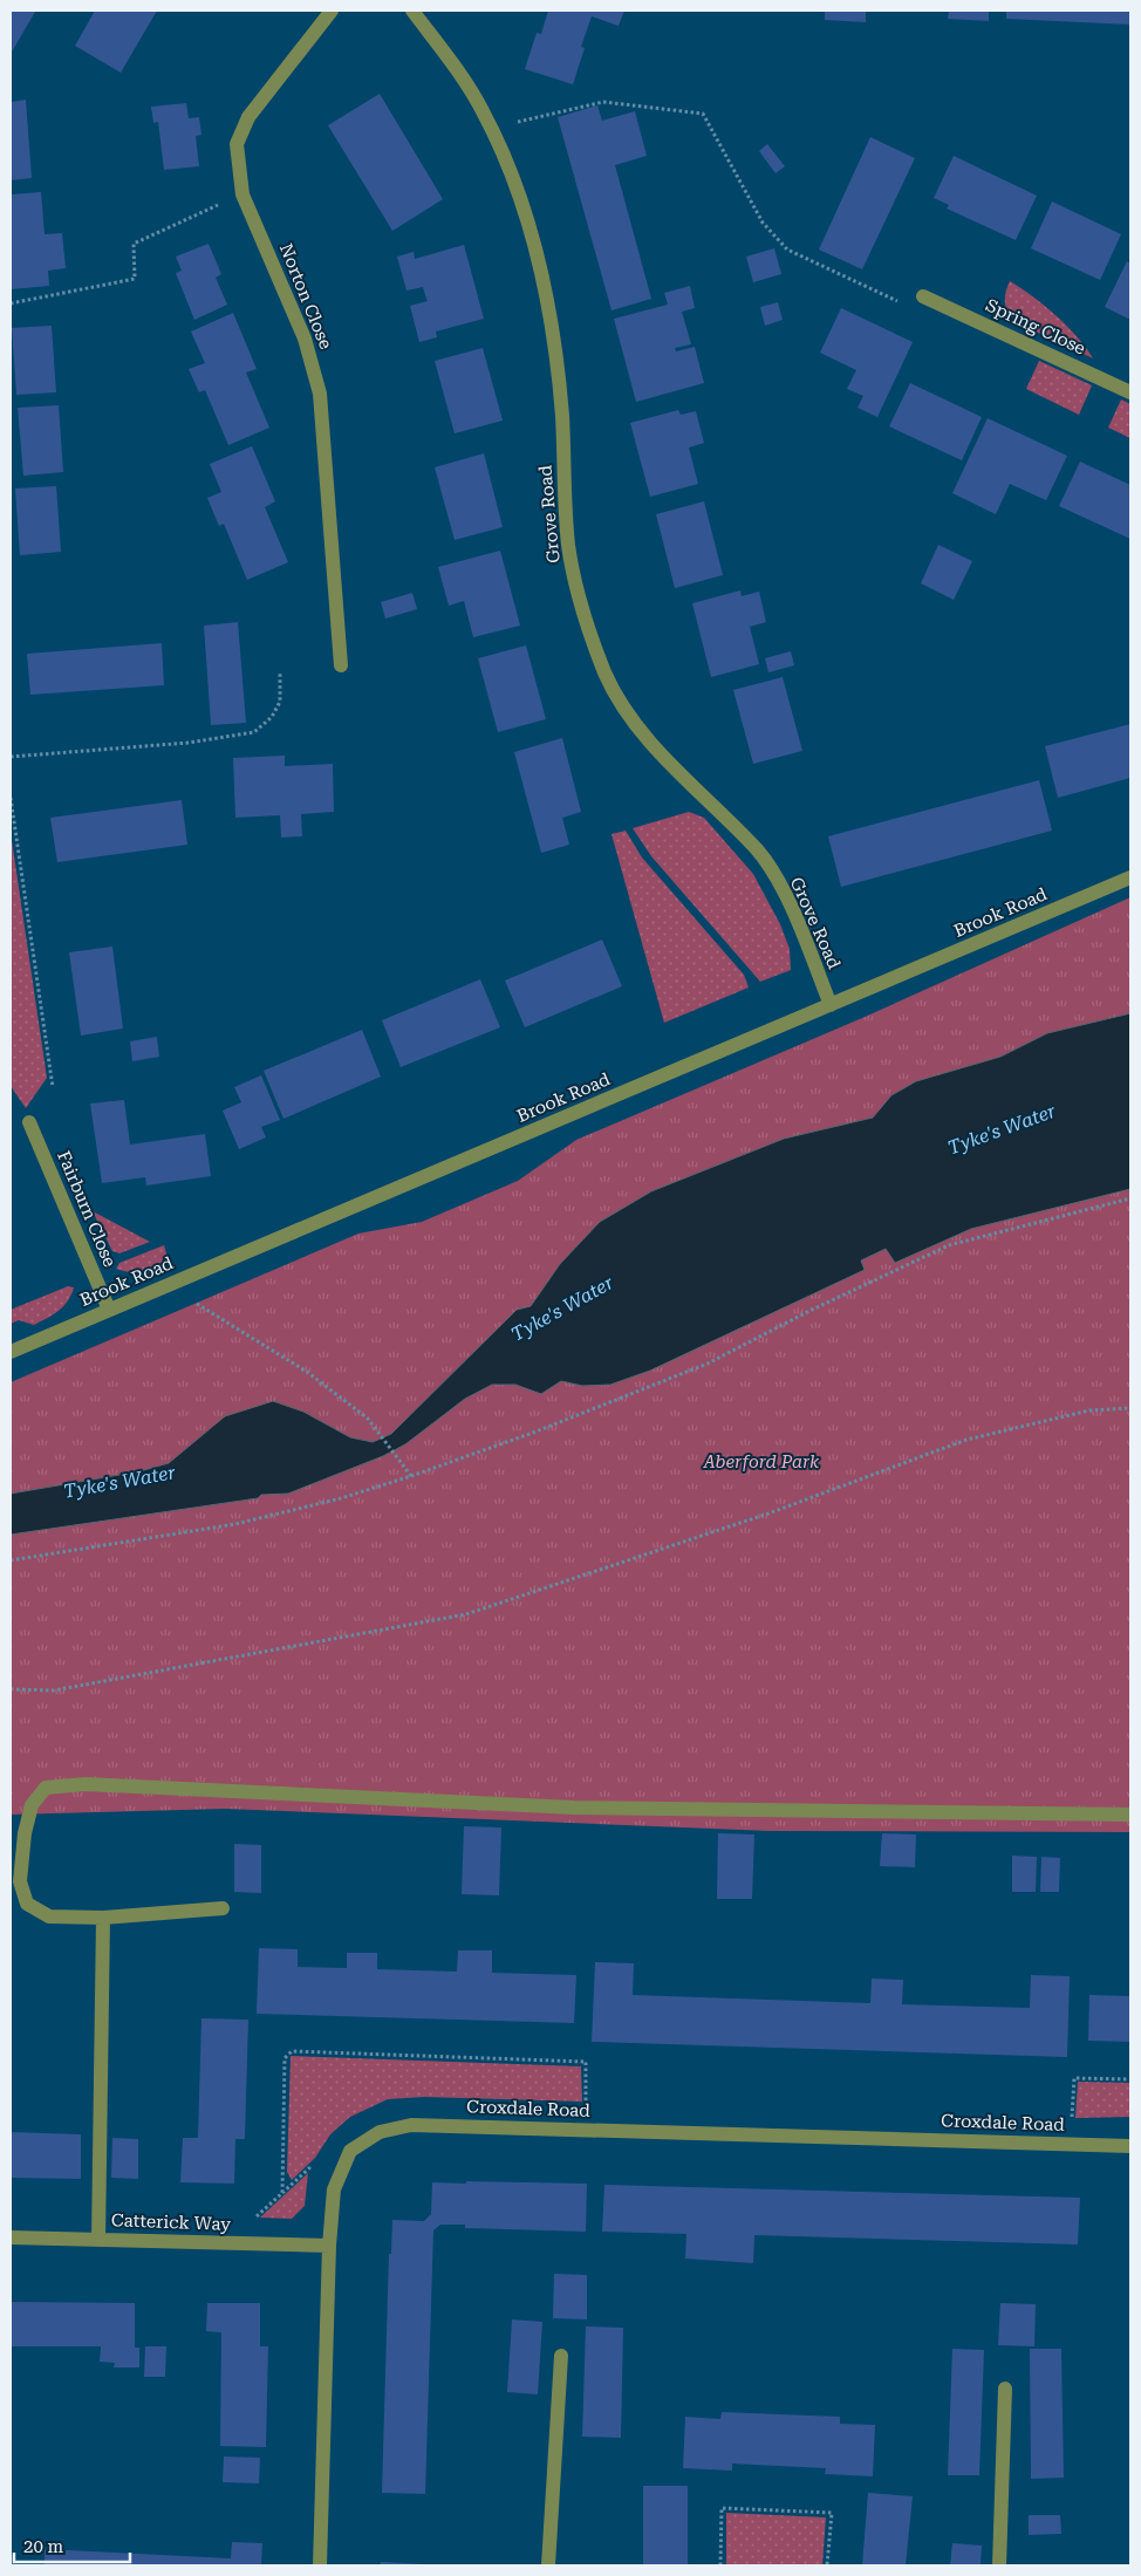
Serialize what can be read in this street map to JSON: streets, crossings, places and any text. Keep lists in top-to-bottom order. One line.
{"streets":{"street":["Norton Close","Spring Close","Grove Road","Brook Road","Fairburn Close","Croxdale Road","Catterick Way"]},"crossings":[["Grove Road","Brook Road"],["Brook Road","Fairburn Close"],["Croxdale Road","Catterick Way"]],"water":["Tyke's Water"],"parks":["Aberford Park"],"scale_bar":"20 m"}
